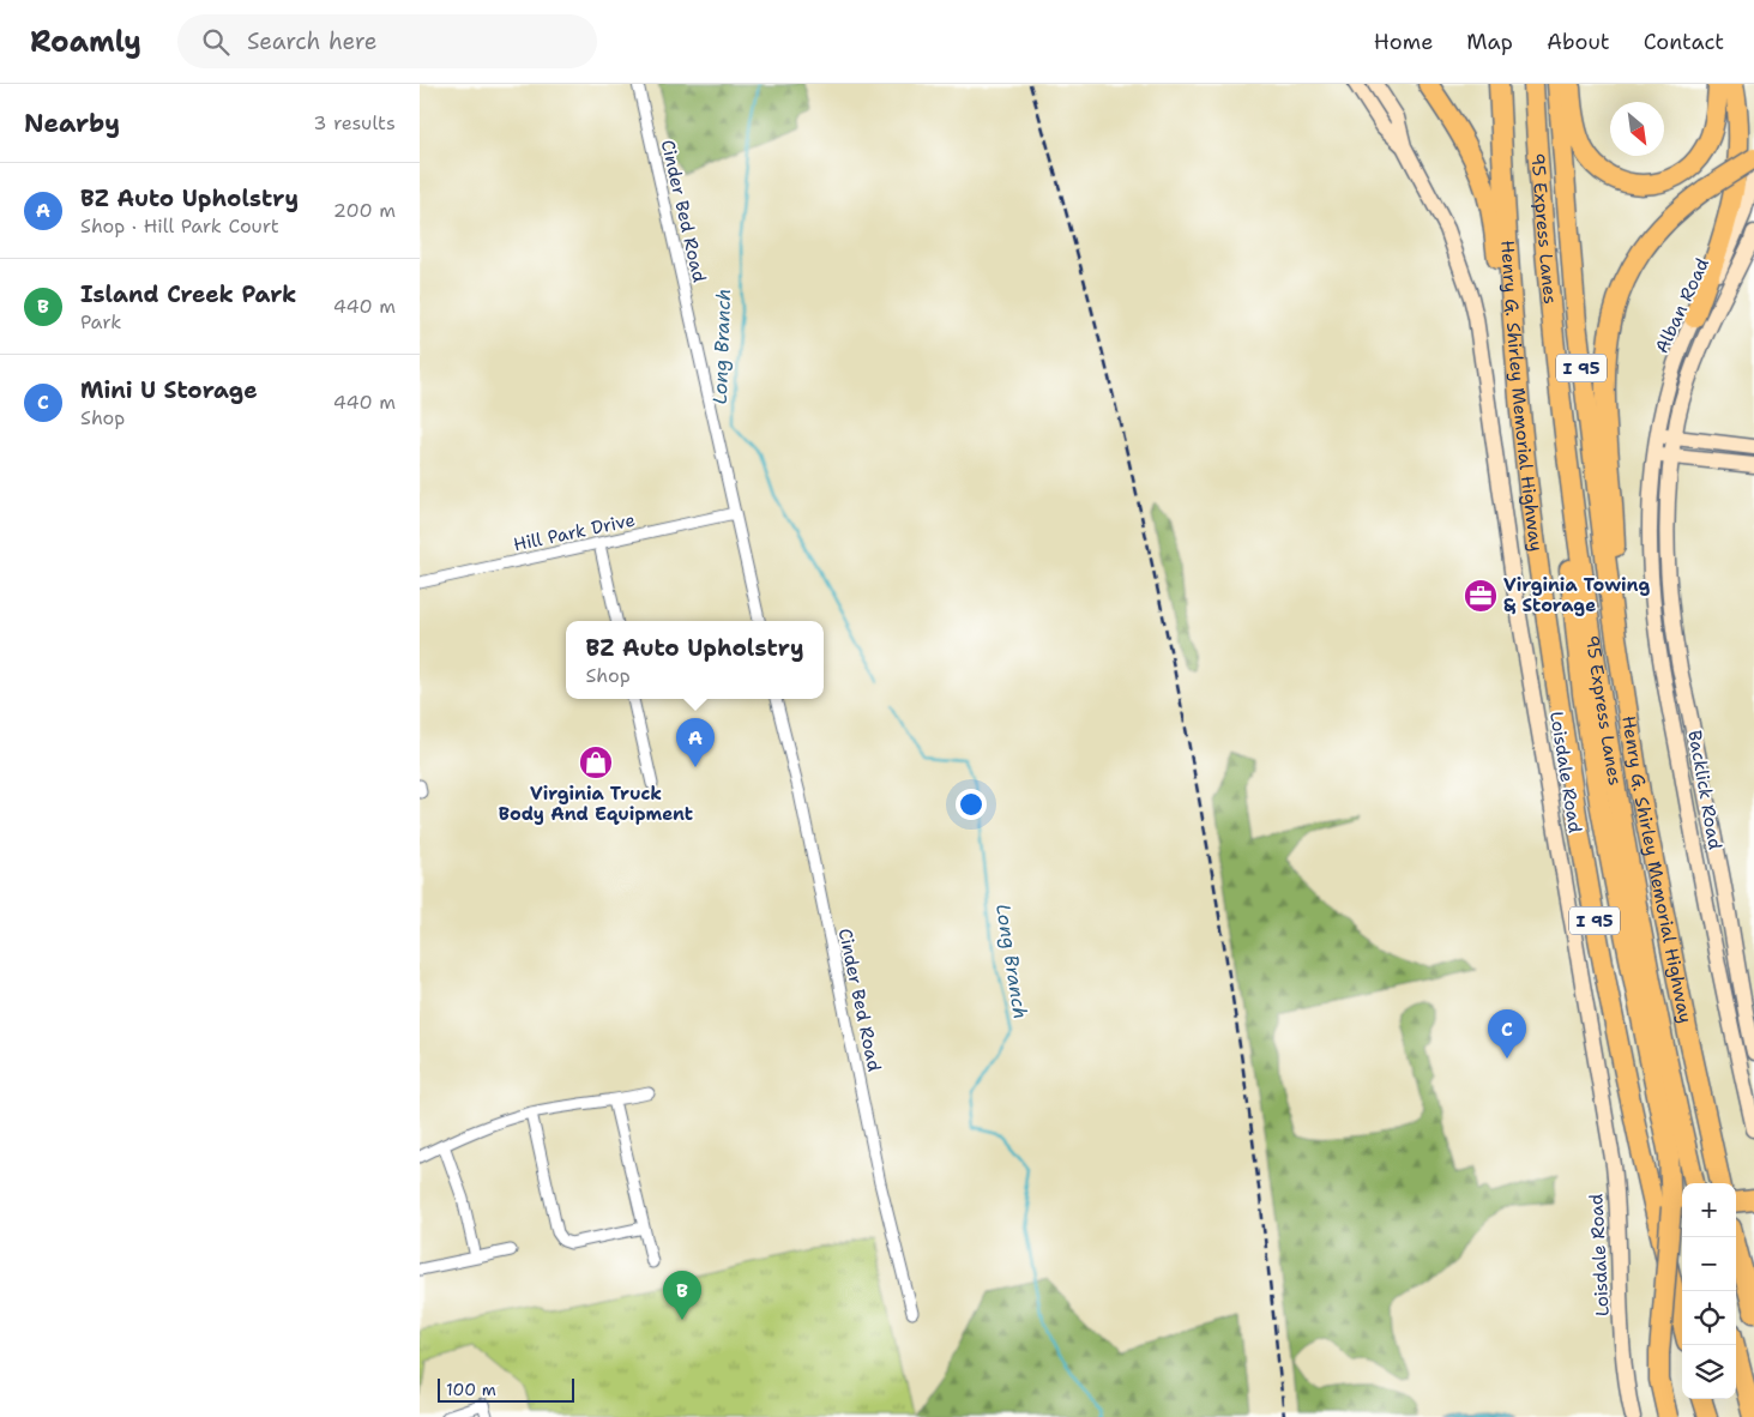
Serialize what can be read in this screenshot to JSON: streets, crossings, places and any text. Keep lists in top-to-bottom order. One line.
{"streets":{"highway":["95 Express Lanes","I 95","Henry G. Shirley Memorial Highway"],"main road":["Alban Road","Loisdale Road","Backlick Road"],"street":["Cinder Bed Road","Hill Park Drive"]},"crossings":[["Cinder Bed Road","Hill Park Drive"],["Alban Road","Backlick Road"]],"water":["Long Branch"],"places":{"office":["Virginia Towing & Storage"],"shop":["Virginia Truck Body And Equipment"]},"scale_bar":"100 m","north":"bottom right","page":{"header":"Roamly","search":"Search here","nav":["Home","Map","About","Contact"],"heading":["Nearby","3 results"],"list":[{"mark":"A","name":"BZ Auto Upholstry","note":"Shop · Hill Park Court","value":"200 m"},{"mark":"B","name":"Island Creek Park","note":"Park","value":"440 m"},{"mark":"C","name":"Mini U Storage","note":"Shop","value":"440 m"}],"popup":["BZ Auto Upholstry","Shop"],"pins":["A","C","B"],"map_buttons":["+","−"],"scale":"100 m"}}
